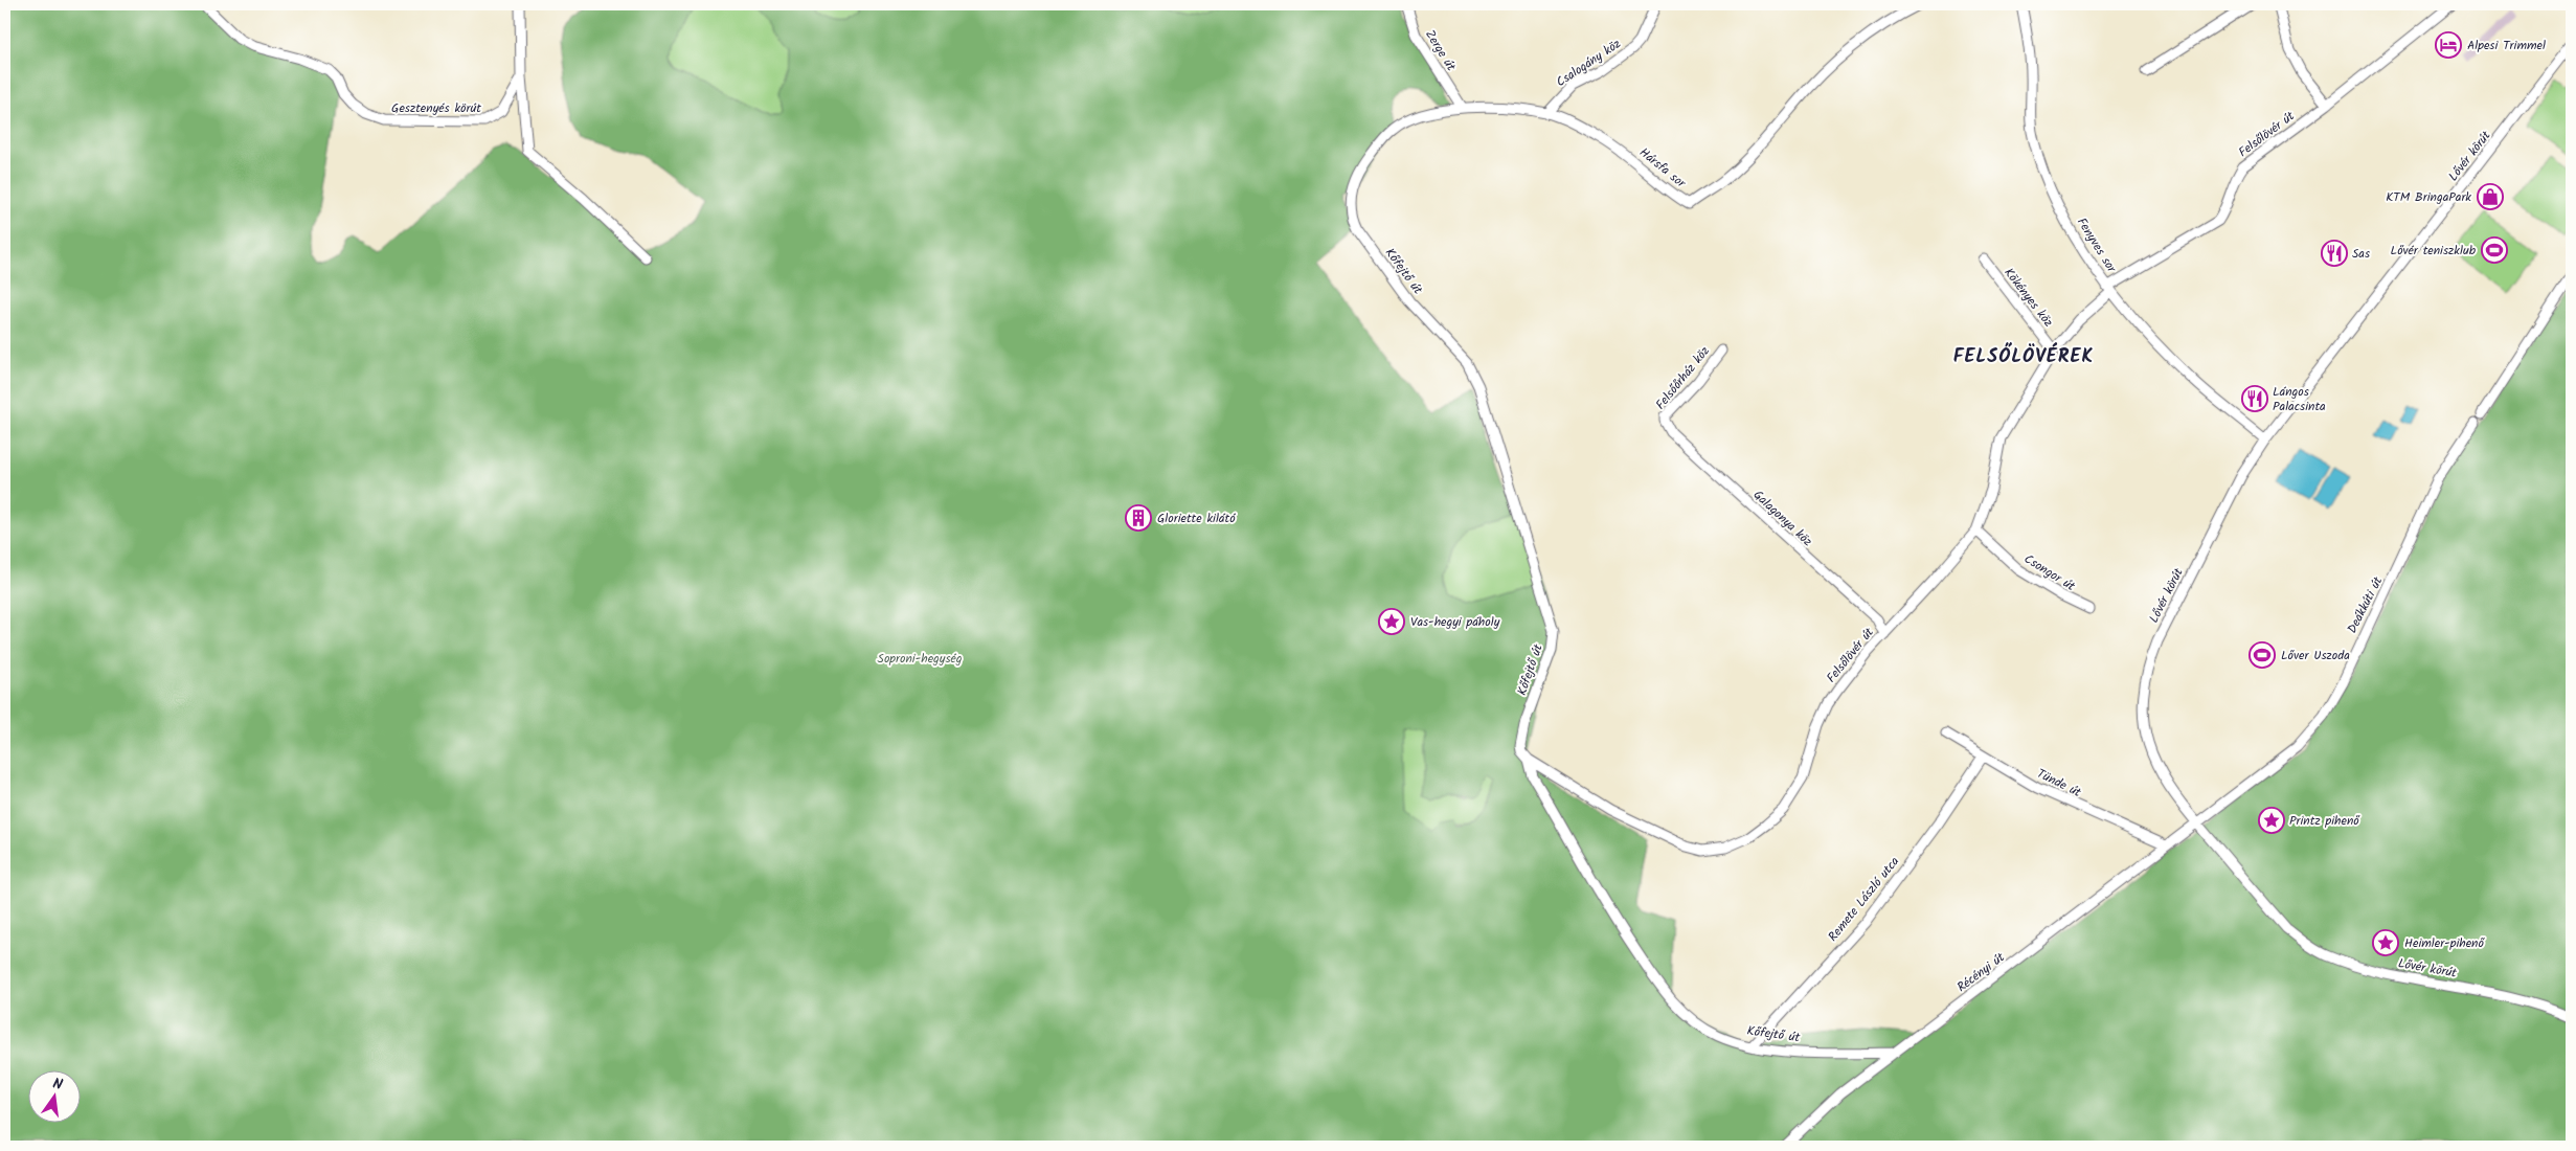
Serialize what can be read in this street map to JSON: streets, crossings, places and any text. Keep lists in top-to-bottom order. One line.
{"streets":{"street":["Zerge út","Csalogány köz","Gesztenyés körút","Felsőlövér út","Lővér körút","Hársfa sor","Fenyves sor","Kőfejtő út","Kökényes köz","Felsőőrház köz","Galagonya köz","Csongor út","Deákkúti út","Tünde út","Remete László utca","Récényi út"]},"crossings":[["Zerge út","Hársfa sor"],["Csalogány köz","Hársfa sor"],["Felsőlövér út","Fenyves sor"],["Felsőlövér út","Kőfejtő út"],["Felsőlövér út","Kökényes köz"],["Felsőlövér út","Galagonya köz"],["Felsőlövér út","Csongor út"],["Lővér körút","Fenyves sor"],["Lővér körút","Deákkúti út"],["Lővér körút","Récényi út"],["Hársfa sor","Kőfejtő út"],["Kőfejtő út","Remete László utca"],["Kőfejtő út","Récényi út"],["Felsőőrház köz","Galagonya köz"],["Deákkúti út","Récényi út"],["Tünde út","Remete László utca"],["Tünde út","Récényi út"]],"districts":["FELSŐLÖVÉREK"],"parks":["Soproni-hegység"],"places":{"hotel":["Alpesi Trimmel"],"shop":["KTM BringaPark"],"sports":["Lővér teniszklub","Lőver Uszoda"],"restaurant":["Sas","Lángos Palacsinta"],"building":["Gloriette kilátó"],"place":["Vas-hegyi páholy","Printz pihenő","Heimler-pihenő"]},"north":"top"}
